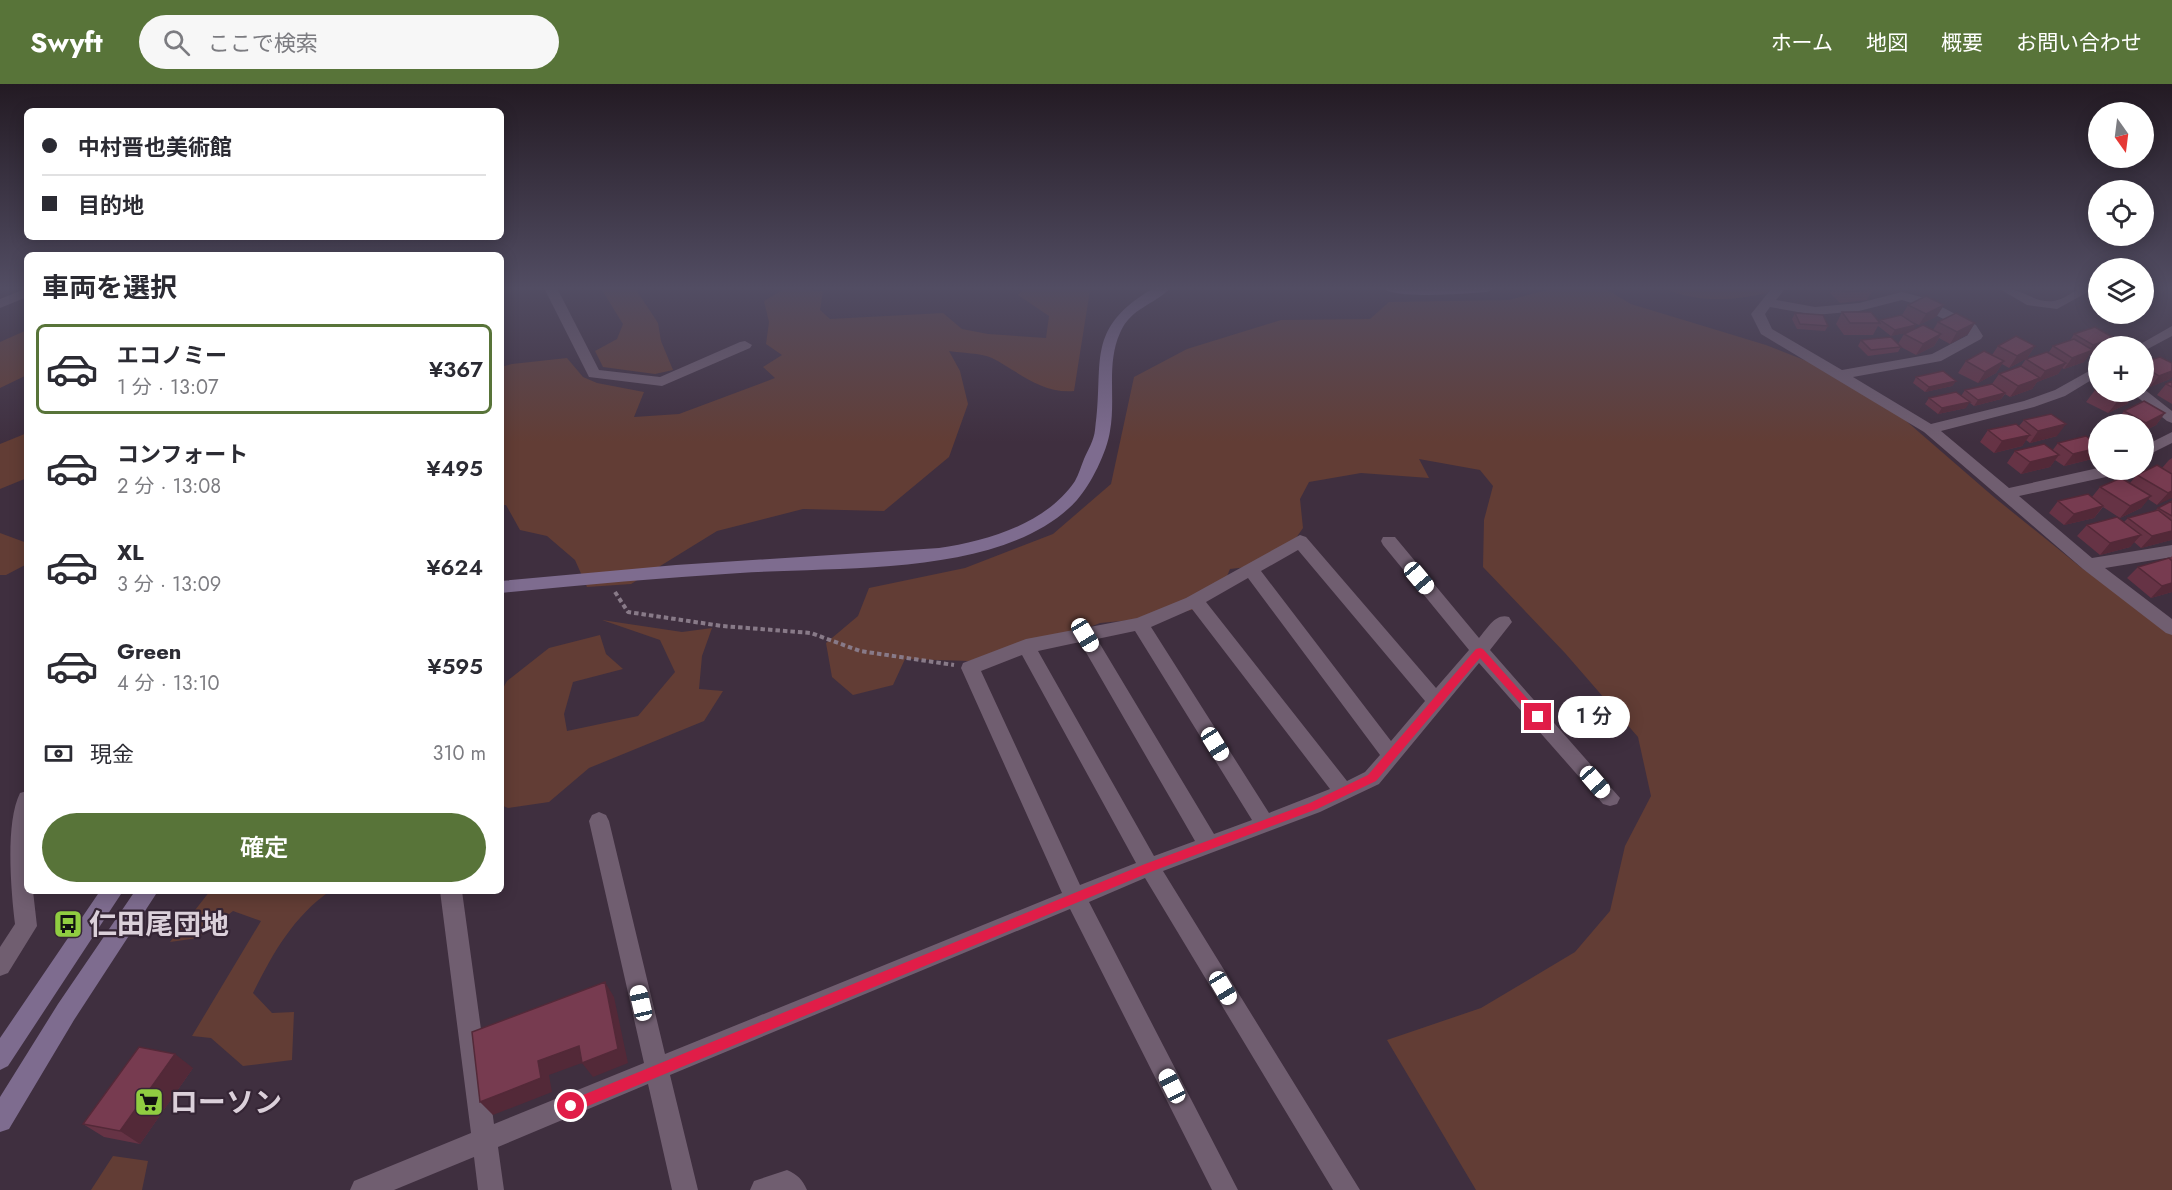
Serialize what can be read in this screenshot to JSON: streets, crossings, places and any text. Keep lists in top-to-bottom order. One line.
{"places":{"bus stop":["仁田尾団地"],"supermarket":["ローソン"]},"north":"bottom","page":{"header":"Swyft","search":"ここで検索","nav":["ホーム","地図","概要","お問い合わせ"],"map_buttons":["+","−"],"banner":["中村晋也美術館","目的地"],"heading":"車両を選択","list":[{"name":"エコノミー","note":"1 分 · 13:07","value":"¥367"},{"name":"コンフォート","note":"2 分 · 13:08","value":"¥495"},{"name":"XL","note":"3 分 · 13:09","value":"¥624"},{"name":"Green","note":"4 分 · 13:10","value":"¥595"}],"bubble":"1 分","pay":["現金","310 m"],"buttons":"確定"}}
